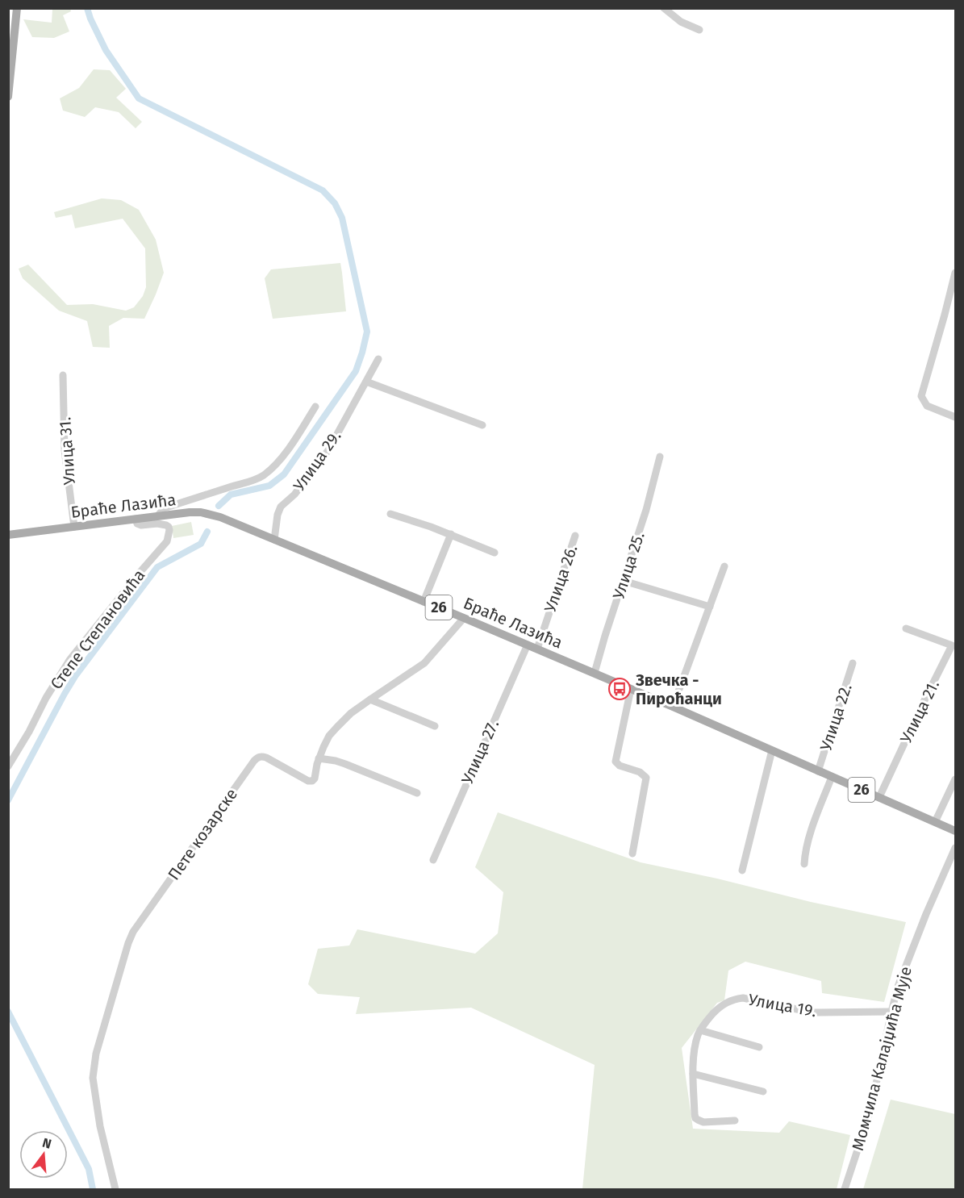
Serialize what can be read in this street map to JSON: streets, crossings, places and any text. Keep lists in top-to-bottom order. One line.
{"streets":{"main road":["Браће Лазића","26"],"street":["Улица 31.","Улица 29.","Улица 25.","Улица 26.","Степе Степановића","Улица 21.","Улица 22.","Улица 27.","Пете козарске","Улица 19.","Момчила Калајџића Мује"]},"crossings":[["Улица 31.","Браће Лазића"],["Улица 29.","Браће Лазића"],["Браће Лазића","Улица 25."],["Браће Лазића","Улица 26."],["Браће Лазића","26"],["Браће Лазића","Степе Степановића"],["Браће Лазића","Улица 21."],["Браће Лазића","Улица 22."],["Браће Лазића","Улица 27."],["Браће Лазића","Пете козарске"],["Улица 19.","Момчила Калајџића Мује"]],"places":{"bus stop":["Звечка - Пироћанци"]},"north":"top"}
